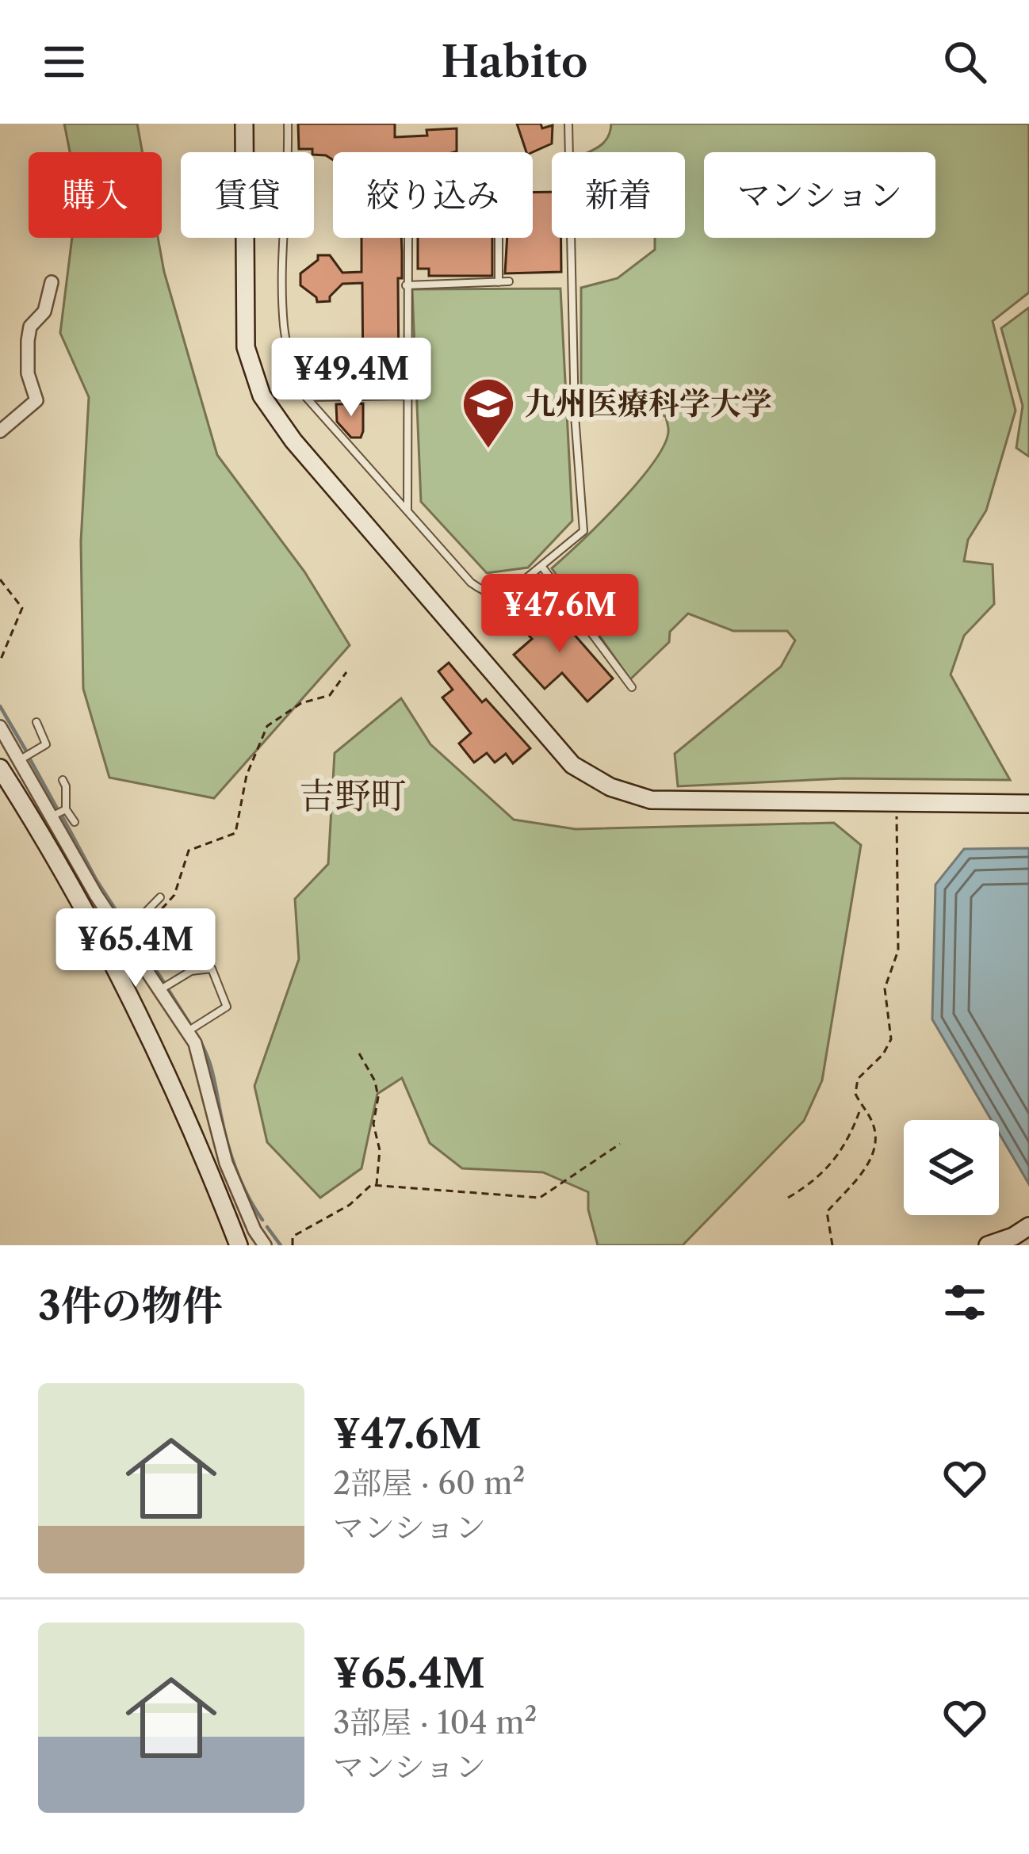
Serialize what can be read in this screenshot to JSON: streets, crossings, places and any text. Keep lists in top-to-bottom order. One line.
{"districts":["吉野町"],"places":{"school or university":["九州医療科学大学"]},"page":{"header":"Habito","chip":["購入","賃貸","絞り込み","新着","マンション"],"price":["¥49.4M","¥47.6M","¥65.4M"],"heading":"3件の物件","list":[{"name":"¥47.6M","note":"2部屋 · 60 m² · マンション"},{"name":"¥65.4M","note":"3部屋 · 104 m² · マンション"}]}}
